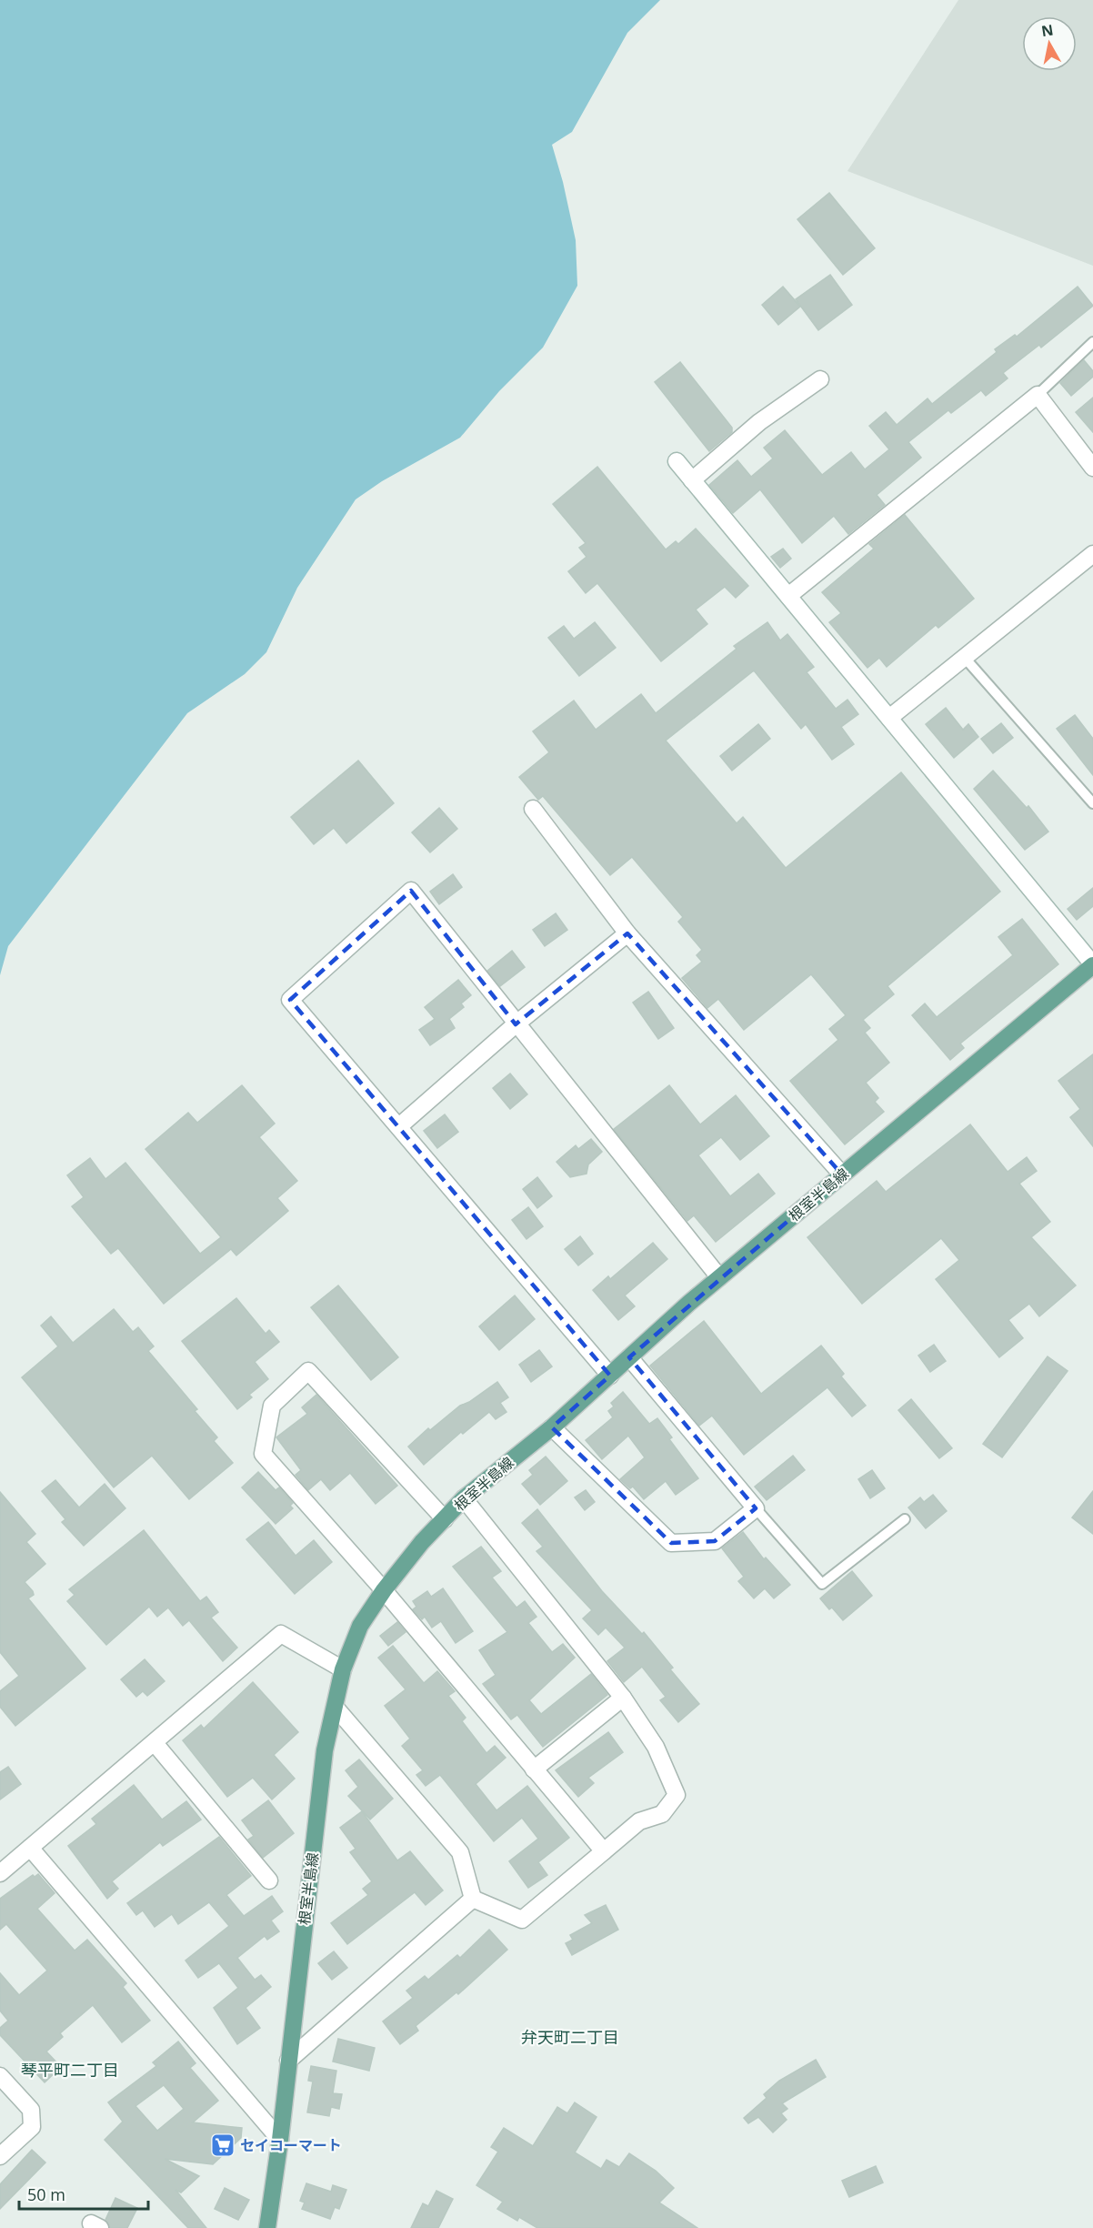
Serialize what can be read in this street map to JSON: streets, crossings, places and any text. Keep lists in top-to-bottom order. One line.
{"streets":{"main road":["根室半島線"]},"districts":["弁天町二丁目","琴平町二丁目"],"places":{"supermarket":["セイコーマート"]},"scale_bar":"50 m","north":"top"}
